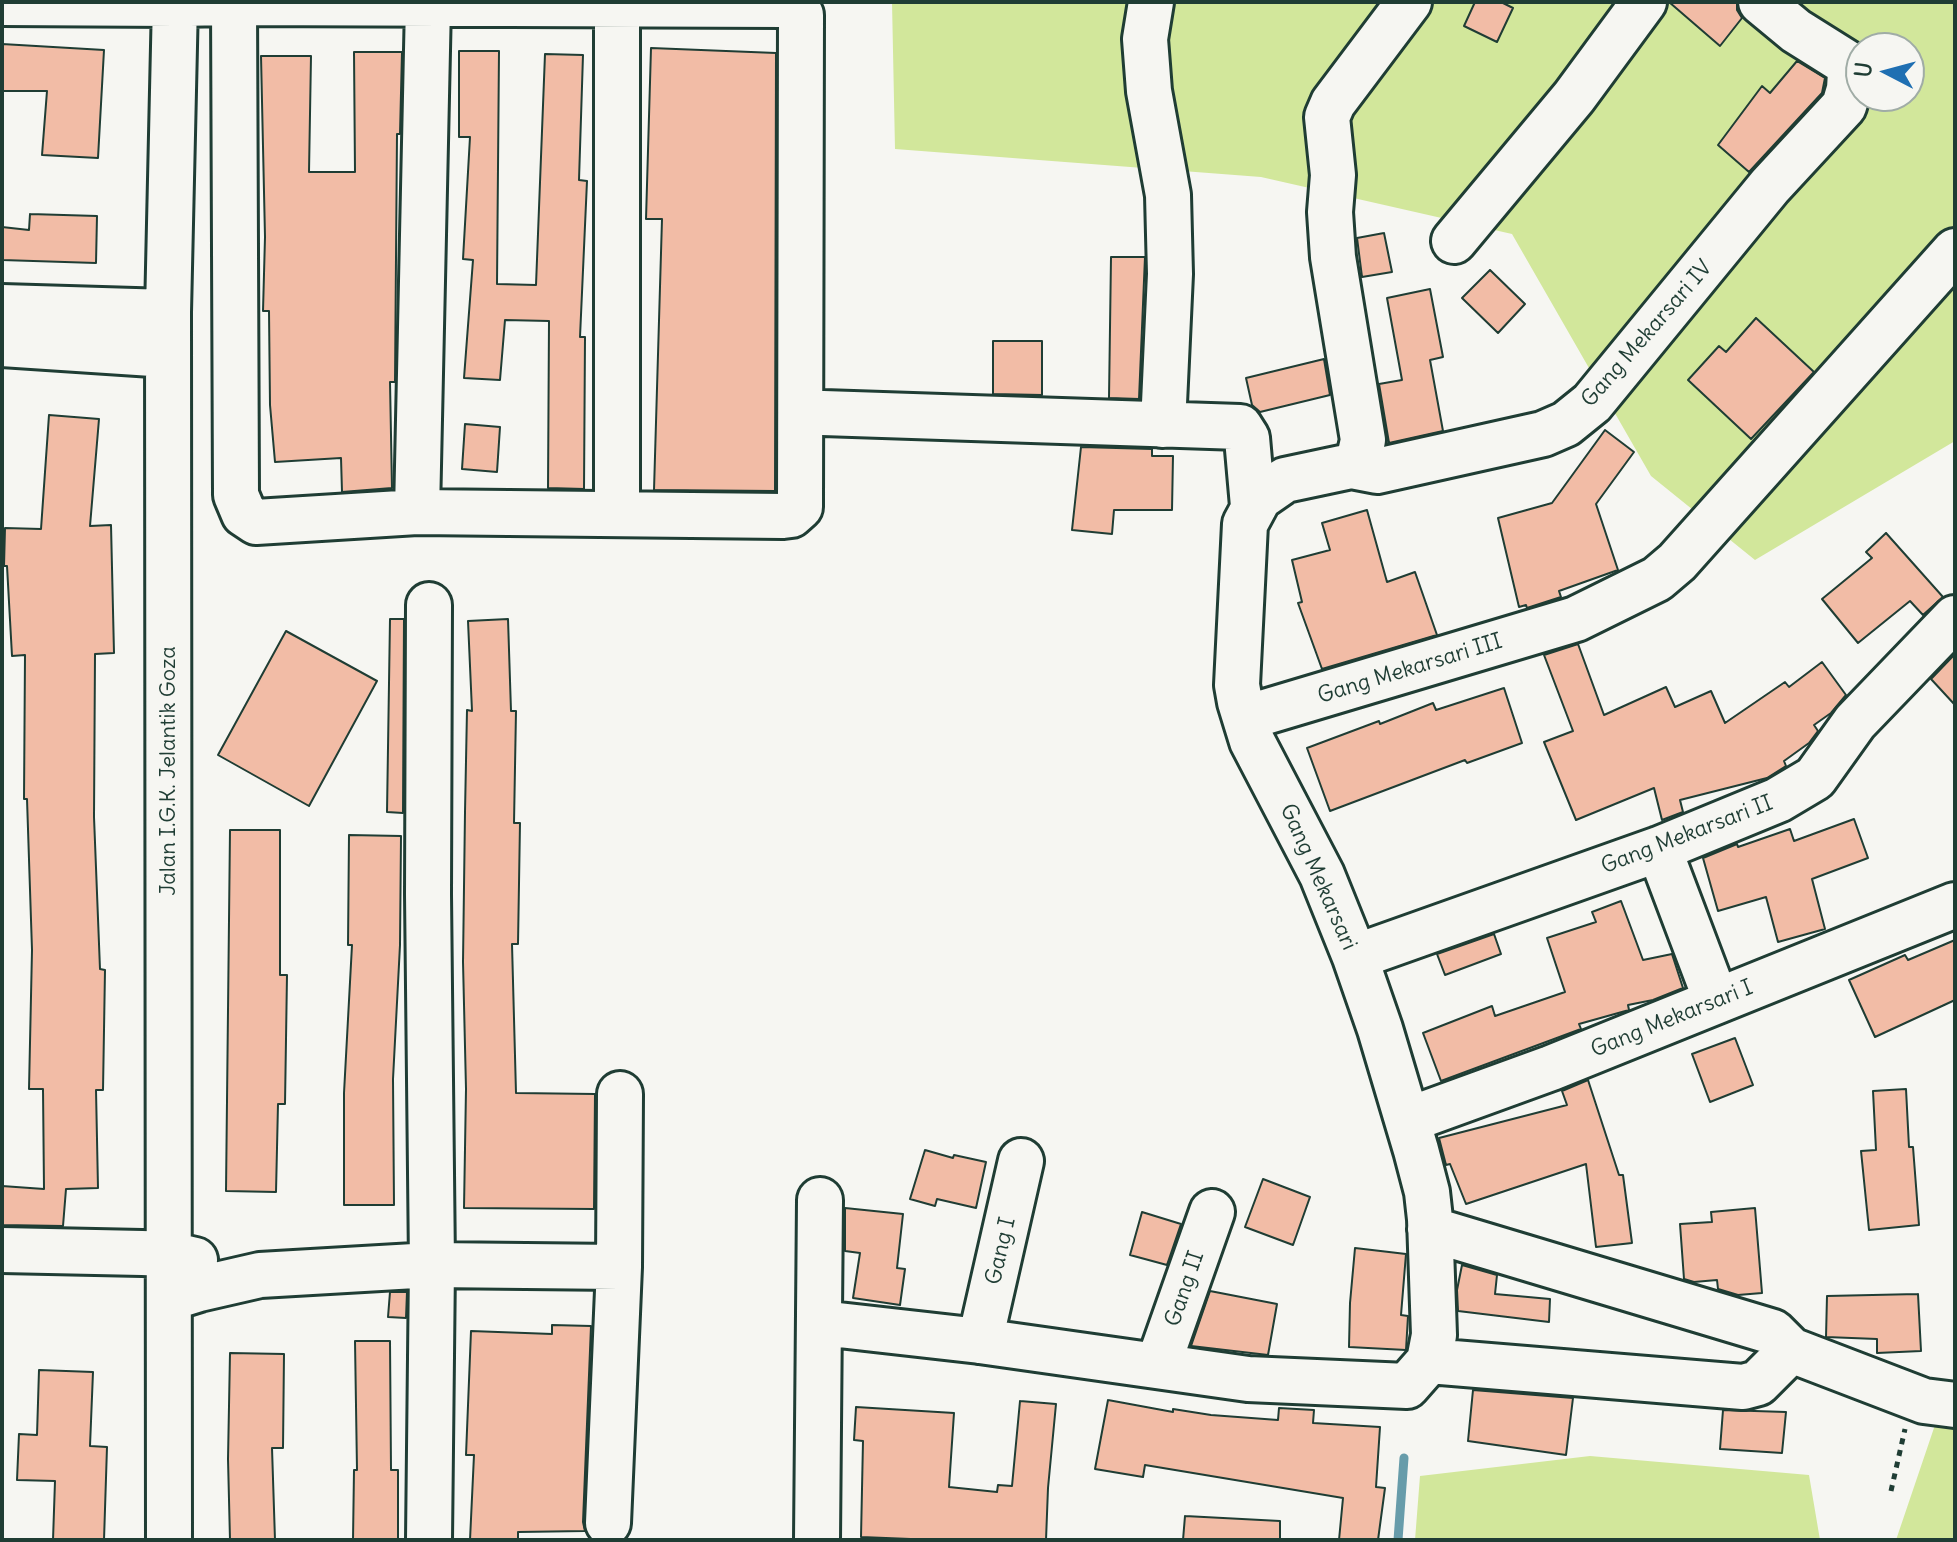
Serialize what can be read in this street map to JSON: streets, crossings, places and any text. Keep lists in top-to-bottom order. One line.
{"streets":{"street":["Gang Mekarsari IV","Gang Mekarsari III","Jalan I.G.K. Jelantik Goza","Gang Mekarsari II","Gang Mekarsari","Gang Mekarsari I","Gang I","Gang II"]},"crossings":[["Gang Mekarsari IV","Gang Mekarsari"],["Gang Mekarsari III","Gang Mekarsari"],["Gang Mekarsari II","Gang Mekarsari"],["Gang Mekarsari","Gang Mekarsari I"]],"north":"left"}
